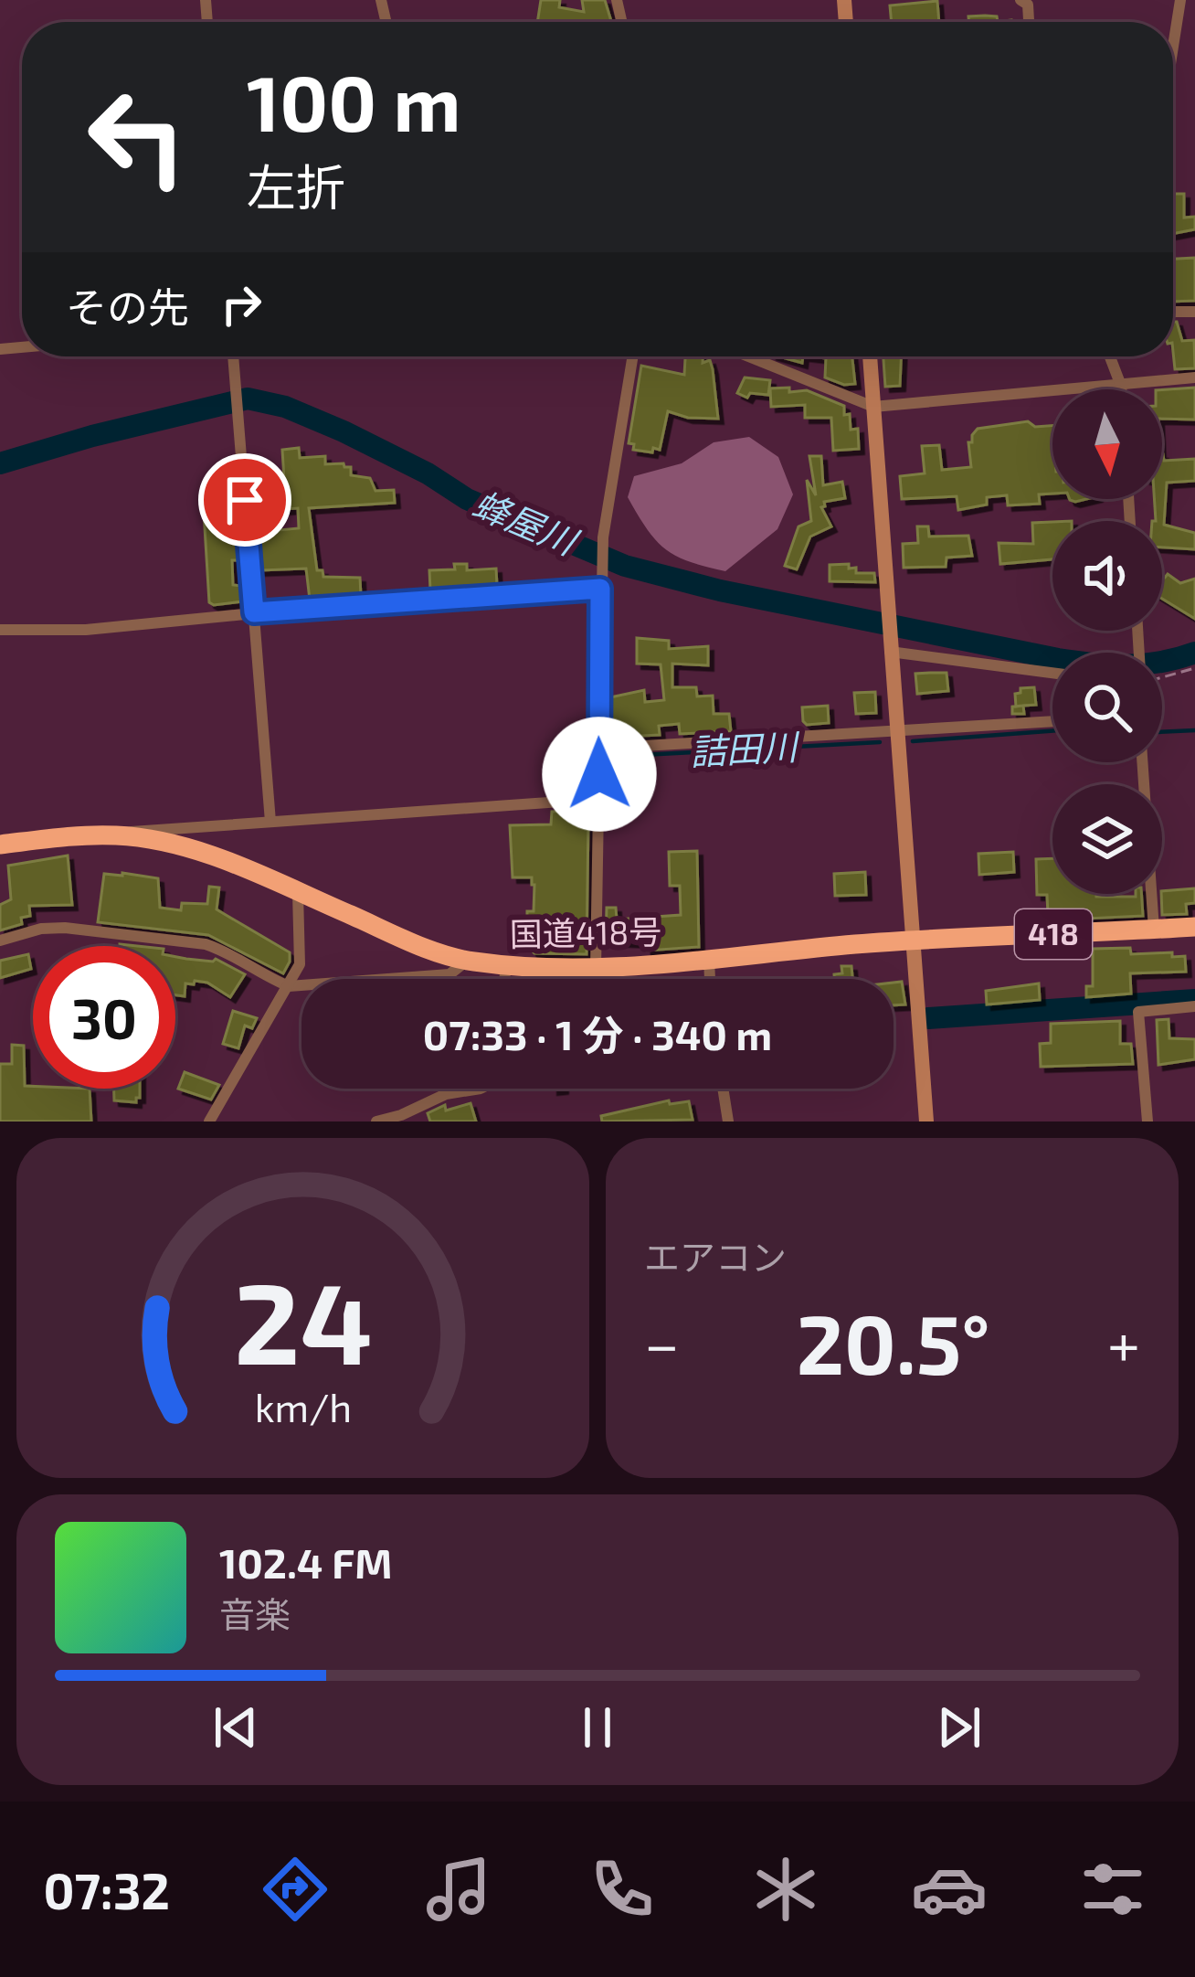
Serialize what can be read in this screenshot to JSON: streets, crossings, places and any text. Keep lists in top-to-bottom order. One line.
{"streets":{"highway":["国道418号","418"]},"water":["蜂屋川","詰田川"],"north":"bottom","page":{"turn":["100 m","左折"],"then":"その先","limit":"30","trip":"07:33 · 1 分 · 340 m","tile":"エアコン","heat":["−","20.5°","+"],"song":["102.4 FM","音楽"],"tabs":"07:32","gauge":["24","km/h"]}}
